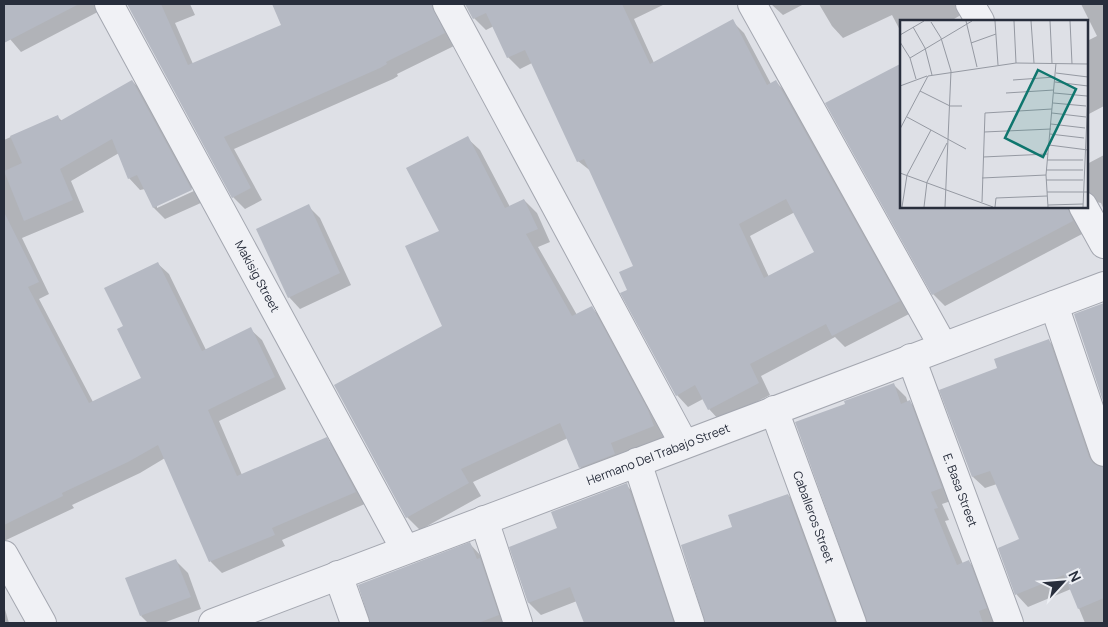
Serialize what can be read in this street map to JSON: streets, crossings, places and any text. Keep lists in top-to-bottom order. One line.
{"streets":{"street":["Makisig Street","Hermano Del Trabajo Street","E. Basa Street","Caballeros Street"]},"crossings":[["Makisig Street","Hermano Del Trabajo Street"],["Hermano Del Trabajo Street","E. Basa Street"],["Hermano Del Trabajo Street","Caballeros Street"]],"north":"top right"}
